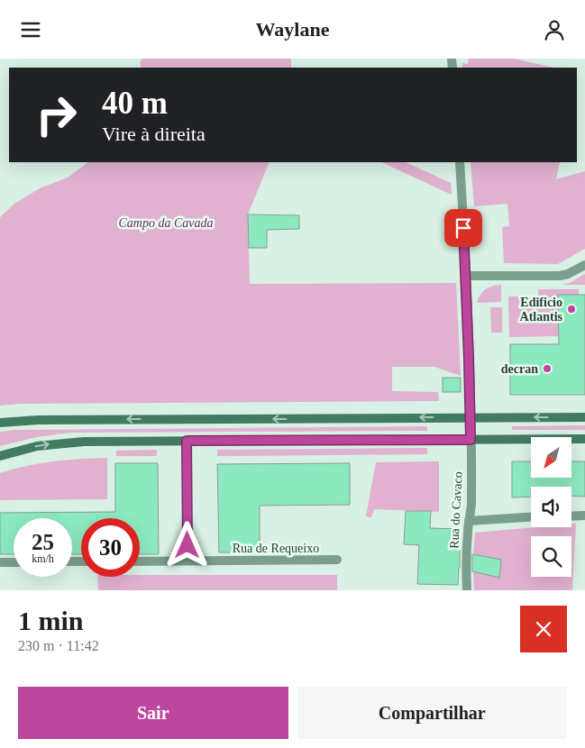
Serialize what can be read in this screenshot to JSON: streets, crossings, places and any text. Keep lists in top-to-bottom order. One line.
{"streets":{"street":["Rua do Cavaco","Rua de Requeixo"]},"parks":["Campo da Cavada"],"places":["Edificio Atlantis","decran"],"north":"bottom left","page":{"header":"Waylane","turn":["40 m","Vire à direita"],"speed":"25 km/h","limit":"30","heading":["1 min","230 m · 11:42"],"buttons":["Sair","Compartilhar"]}}
